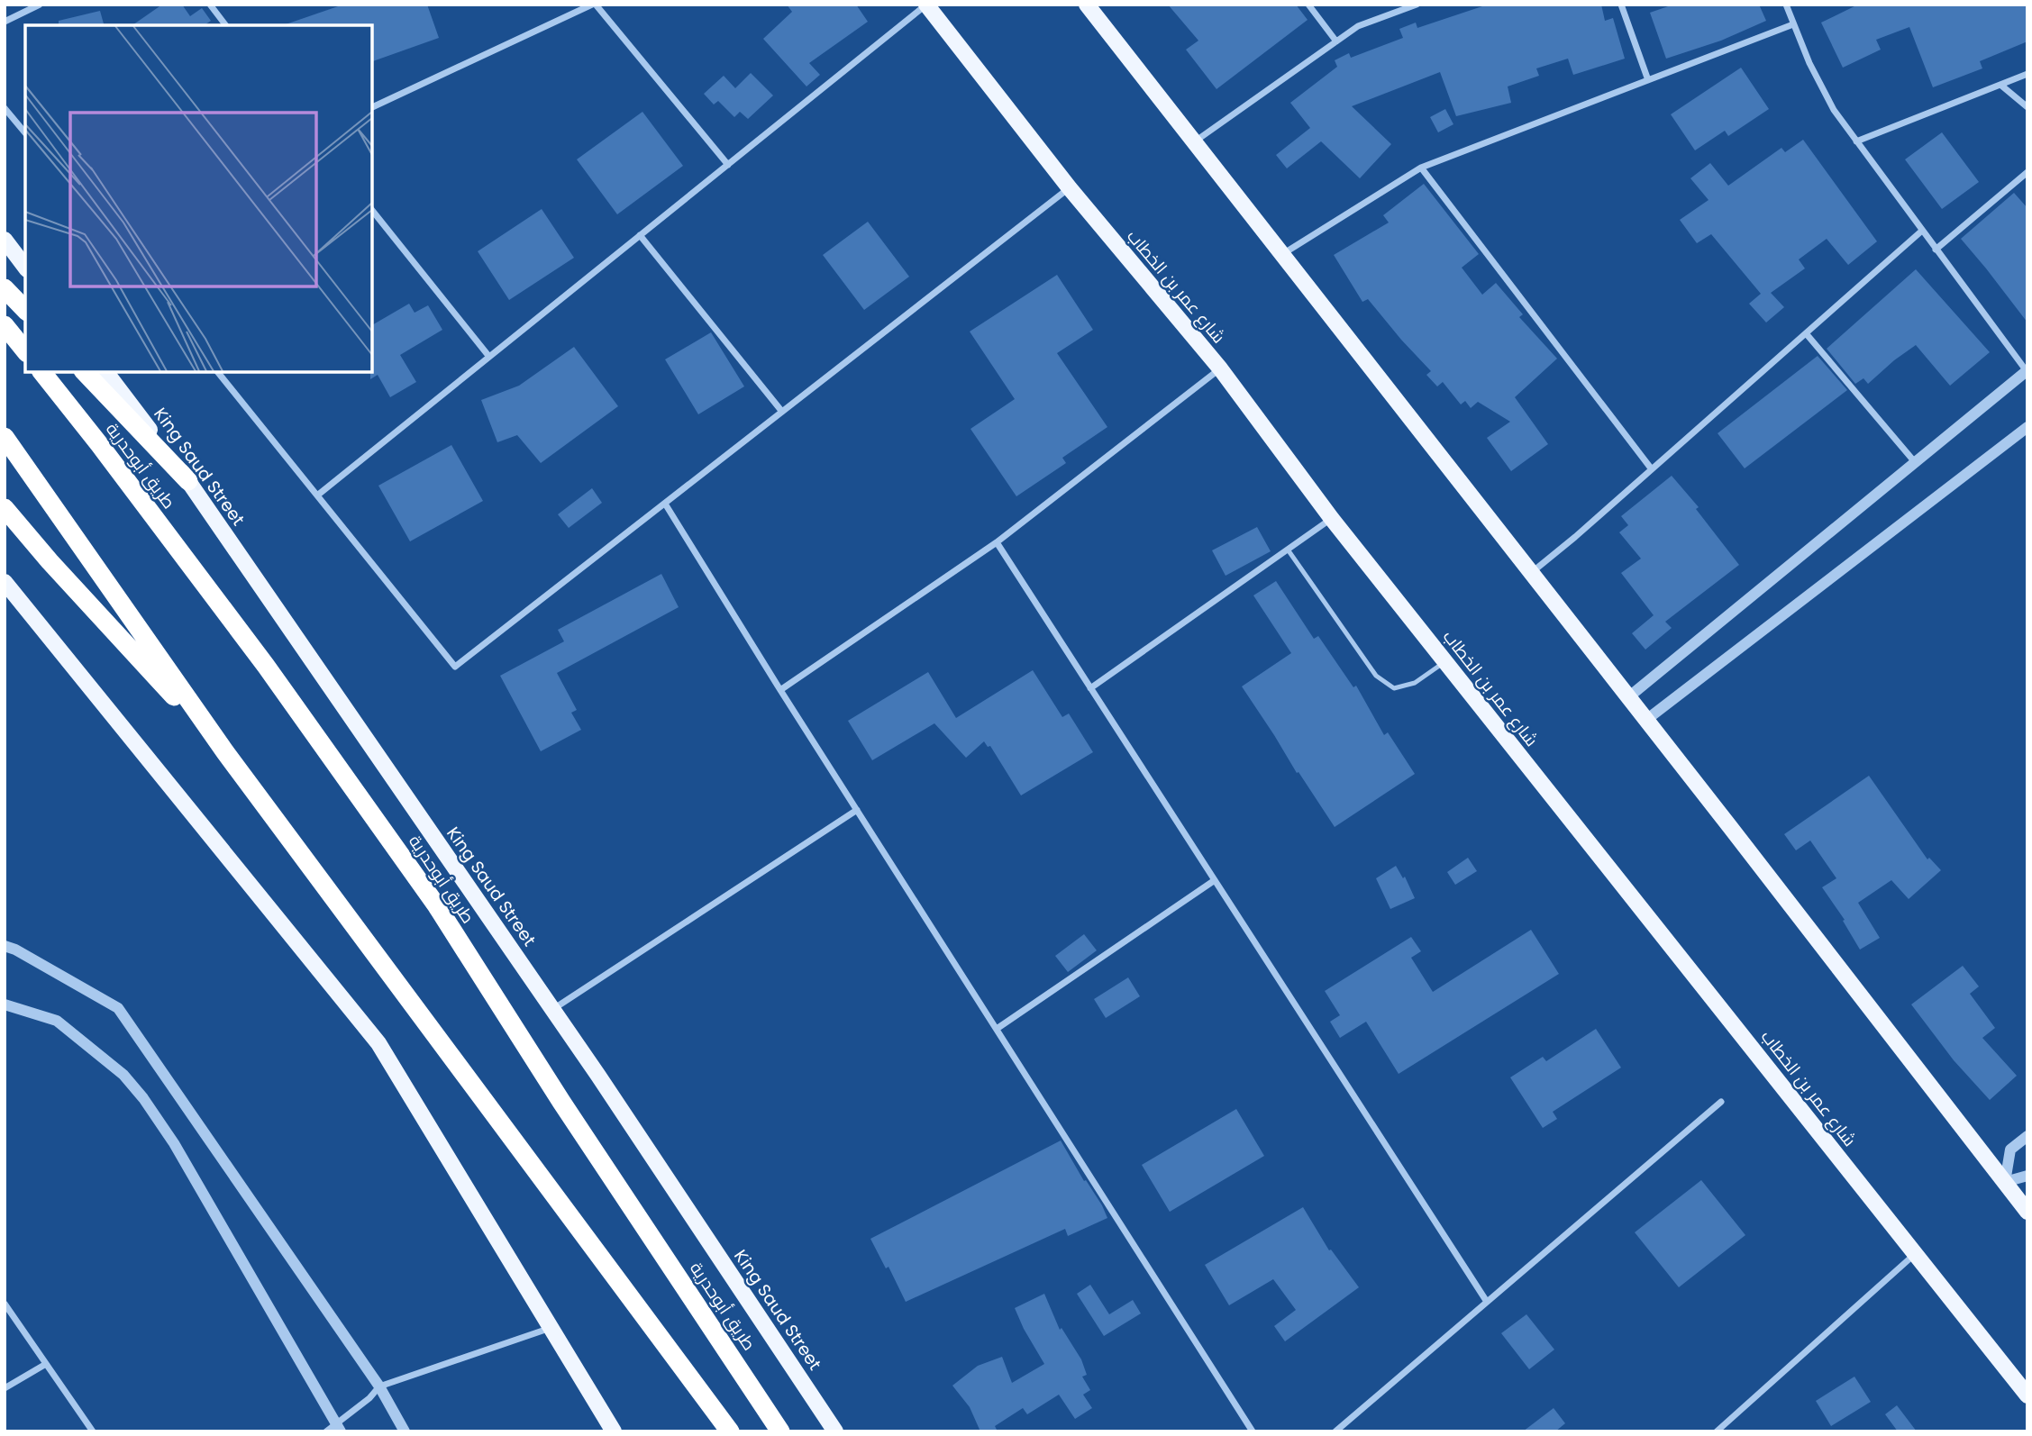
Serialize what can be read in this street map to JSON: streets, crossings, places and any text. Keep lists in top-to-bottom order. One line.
{"streets":{"highway":["طريق أبوحدرية"],"main road":["شارع عمر بن الخطاب","King Saud Street"]}}
